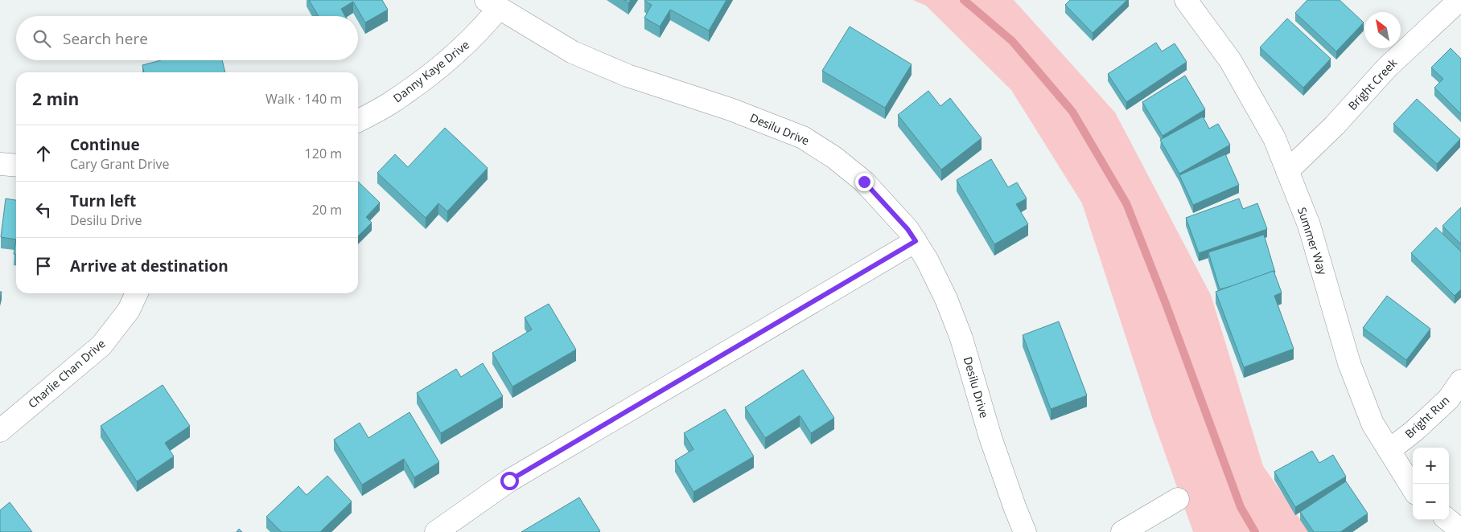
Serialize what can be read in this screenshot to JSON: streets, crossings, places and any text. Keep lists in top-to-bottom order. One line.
{"streets":{"street":["Danny Kaye Drive","Bright Creek","Desilu Drive","Summer Way","Charlie Chan Drive","Bright Run"]},"crossings":[["Danny Kaye Drive","Desilu Drive"],["Bright Creek","Summer Way"],["Summer Way","Bright Run"]],"north":"top left","page":{"search":"Search here","heading":["2 min","Walk · 140 m"],"list":[["Continue","Cary Grant Drive","120 m"],["Turn left","Desilu Drive","20 m"],"Arrive at destination"],"map_buttons":["+","−"]}}
